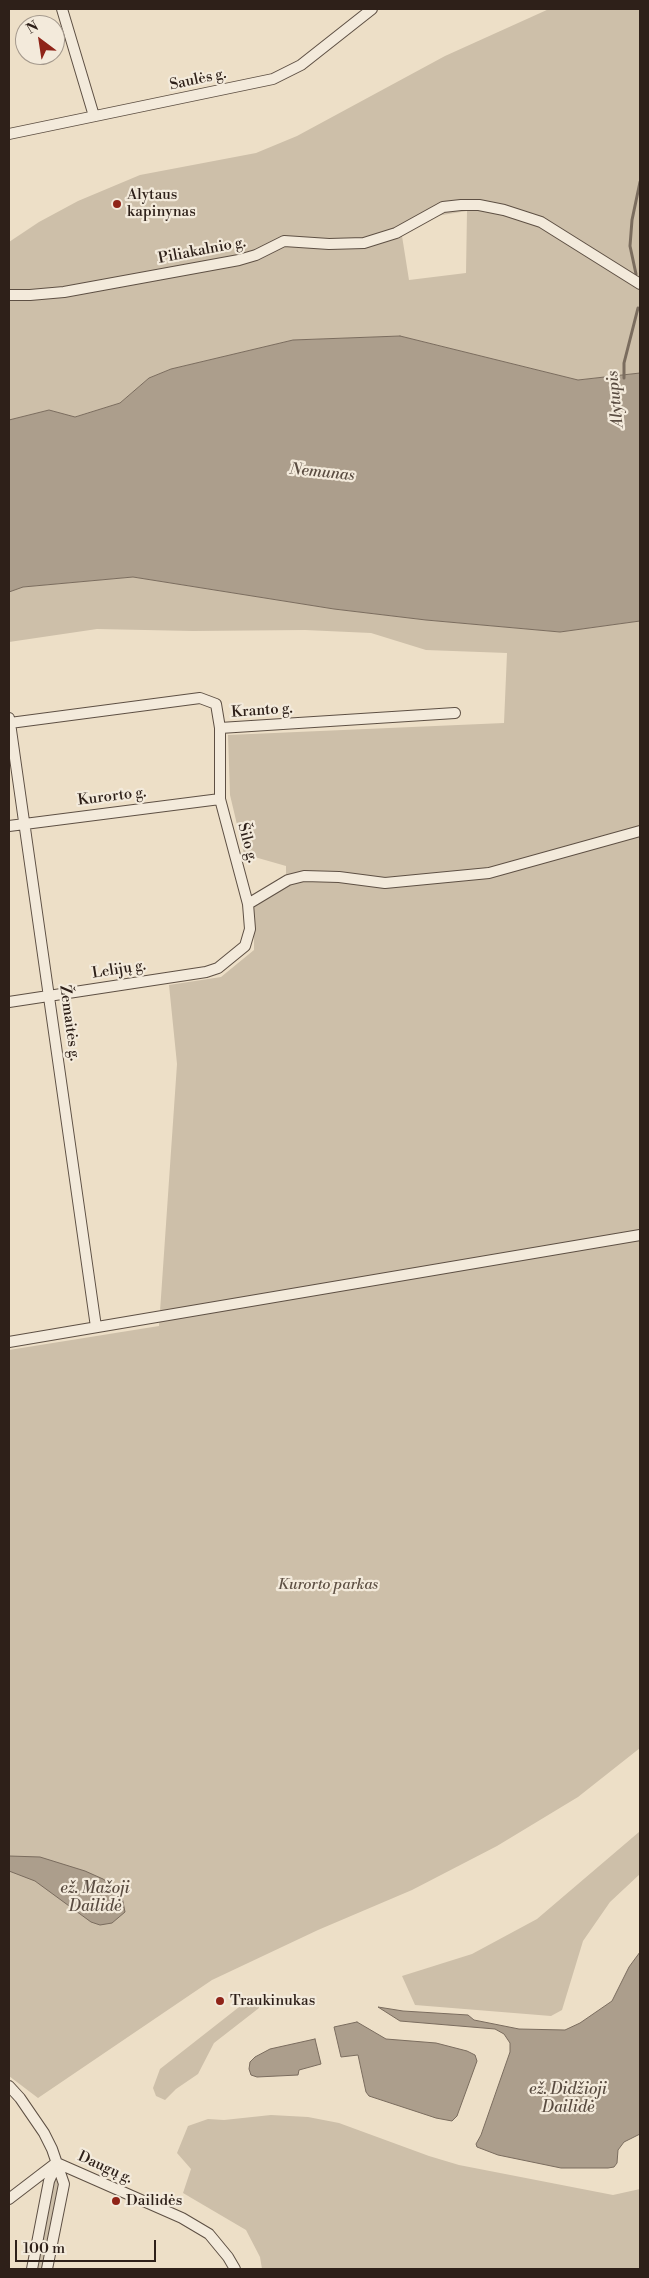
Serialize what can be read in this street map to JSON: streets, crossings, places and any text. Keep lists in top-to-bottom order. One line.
{"streets":{"street":["Saulės g.","Piliakalnio g.","Kranto g.","Kurorto g.","Šilo g.","Lelijų g.","Žemaitės g.","Daugų g."]},"crossings":[["Kranto g.","Šilo g."],["Kranto g.","Žemaitės g."],["Kurorto g.","Šilo g."],["Kurorto g.","Žemaitės g."],["Šilo g.","Lelijų g."],["Lelijų g.","Žemaitės g."]],"water":["Alytupis","Nemunas","ež. Mažoji Dailidė","ež. Didžioji Dailidė"],"parks":["Kurorto parkas"],"places":["Alytaus kapinynas","Traukinukas","Dailidės"],"scale_bar":"100 m","north":"top left"}
